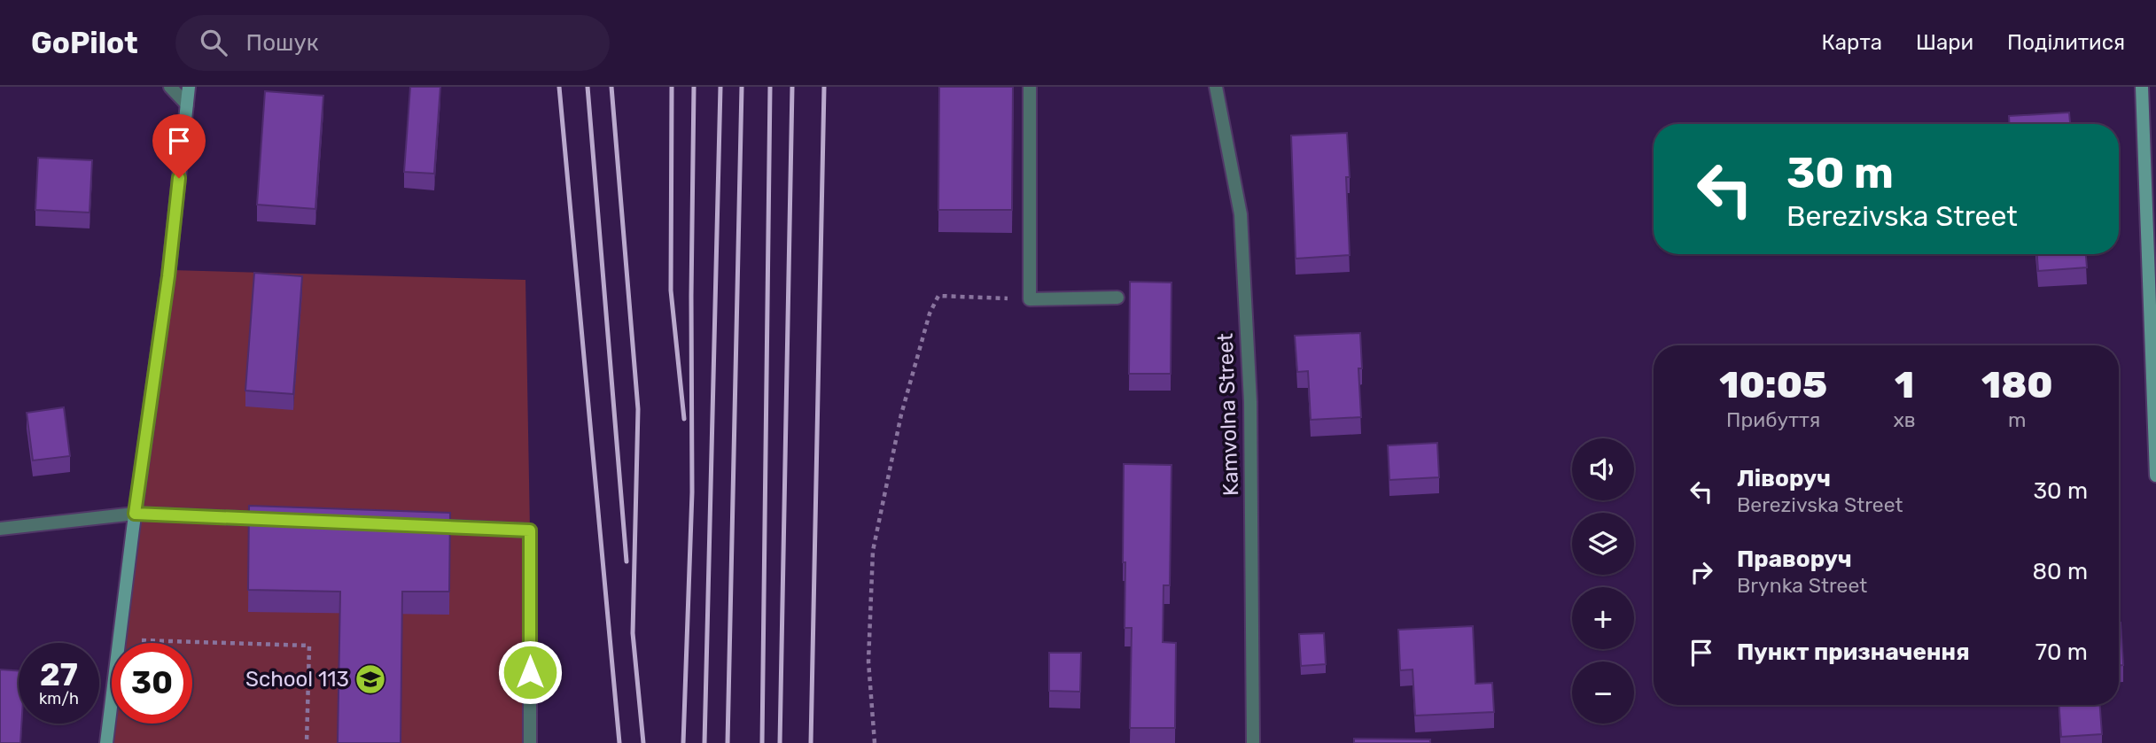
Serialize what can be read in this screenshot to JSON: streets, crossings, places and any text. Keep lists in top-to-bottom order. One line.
{"streets":{"street":["Kamvolna Street"]},"places":{"school or university":["School 113"]},"page":{"header":"GoPilot","search":"Пошук","nav":["Карта","Шари","Поділитися"],"turn":["30 m","Berezivska Street"],"eta":["10:05","Прибуття","1","хв","180","m"],"map_buttons":["+","−"],"list":[{"name":"Ліворуч","note":"Berezivska Street","value":"30 m"},{"name":"Праворуч","note":"Brynka Street","value":"80 m"},{"name":"Пункт призначення","value":"70 m"}],"speed":"27 km/h","limit":"30"}}
